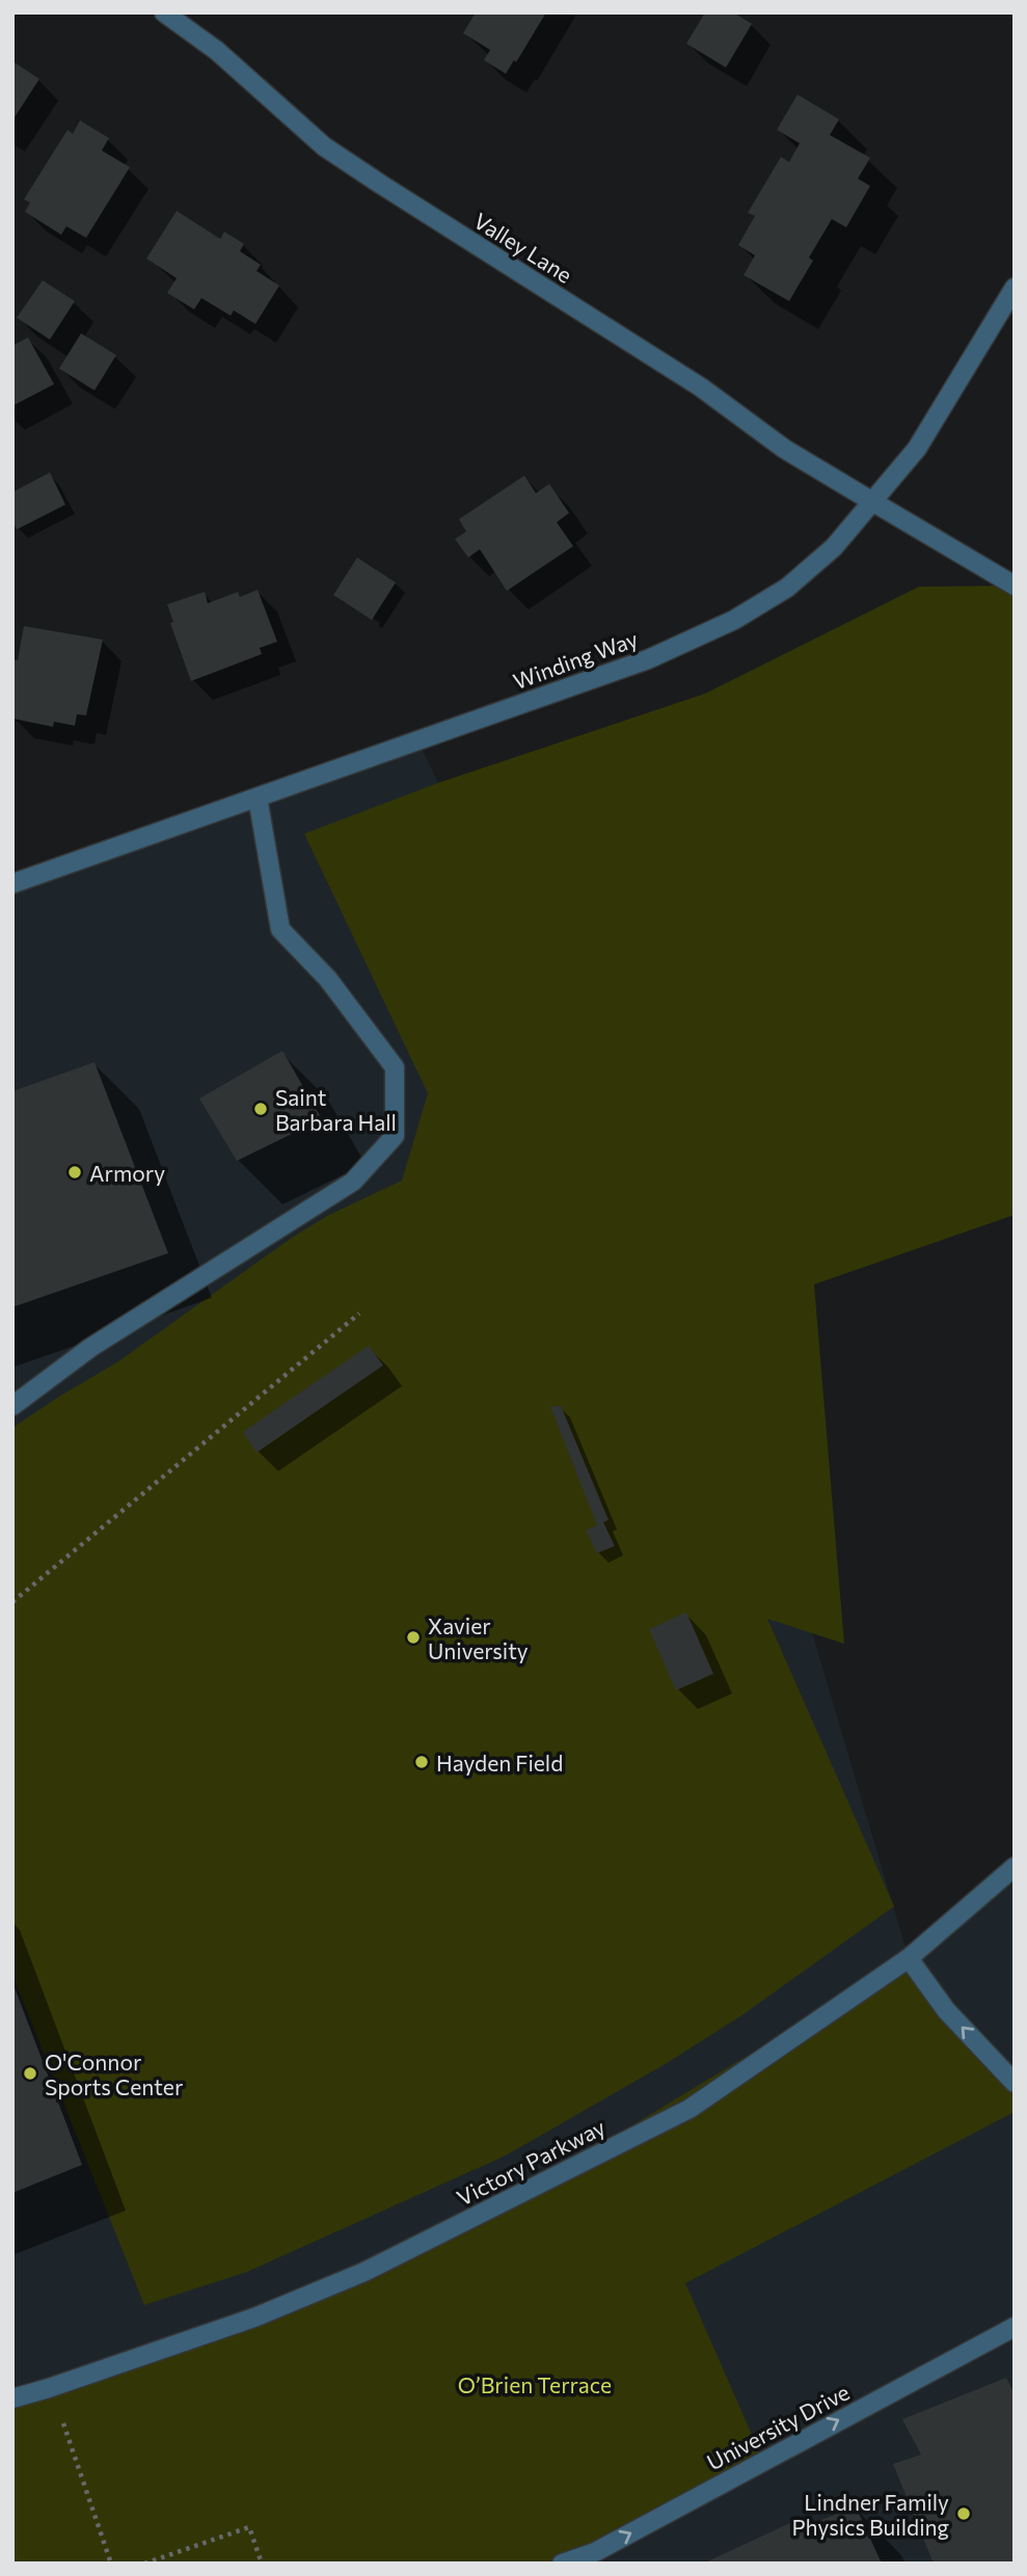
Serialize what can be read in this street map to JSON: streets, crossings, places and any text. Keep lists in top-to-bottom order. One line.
{"streets":{"street":["Valley Lane","Winding Way","Victory Parkway","University Drive"]},"crossings":[["Valley Lane","Winding Way"]],"one_way":["University Drive"],"parks":["O’Brien Terrace"],"places":["Saint Barbara Hall","Armory","Xavier University","Hayden Field","O'Connor Sports Center","Lindner Family Physics Building"]}
